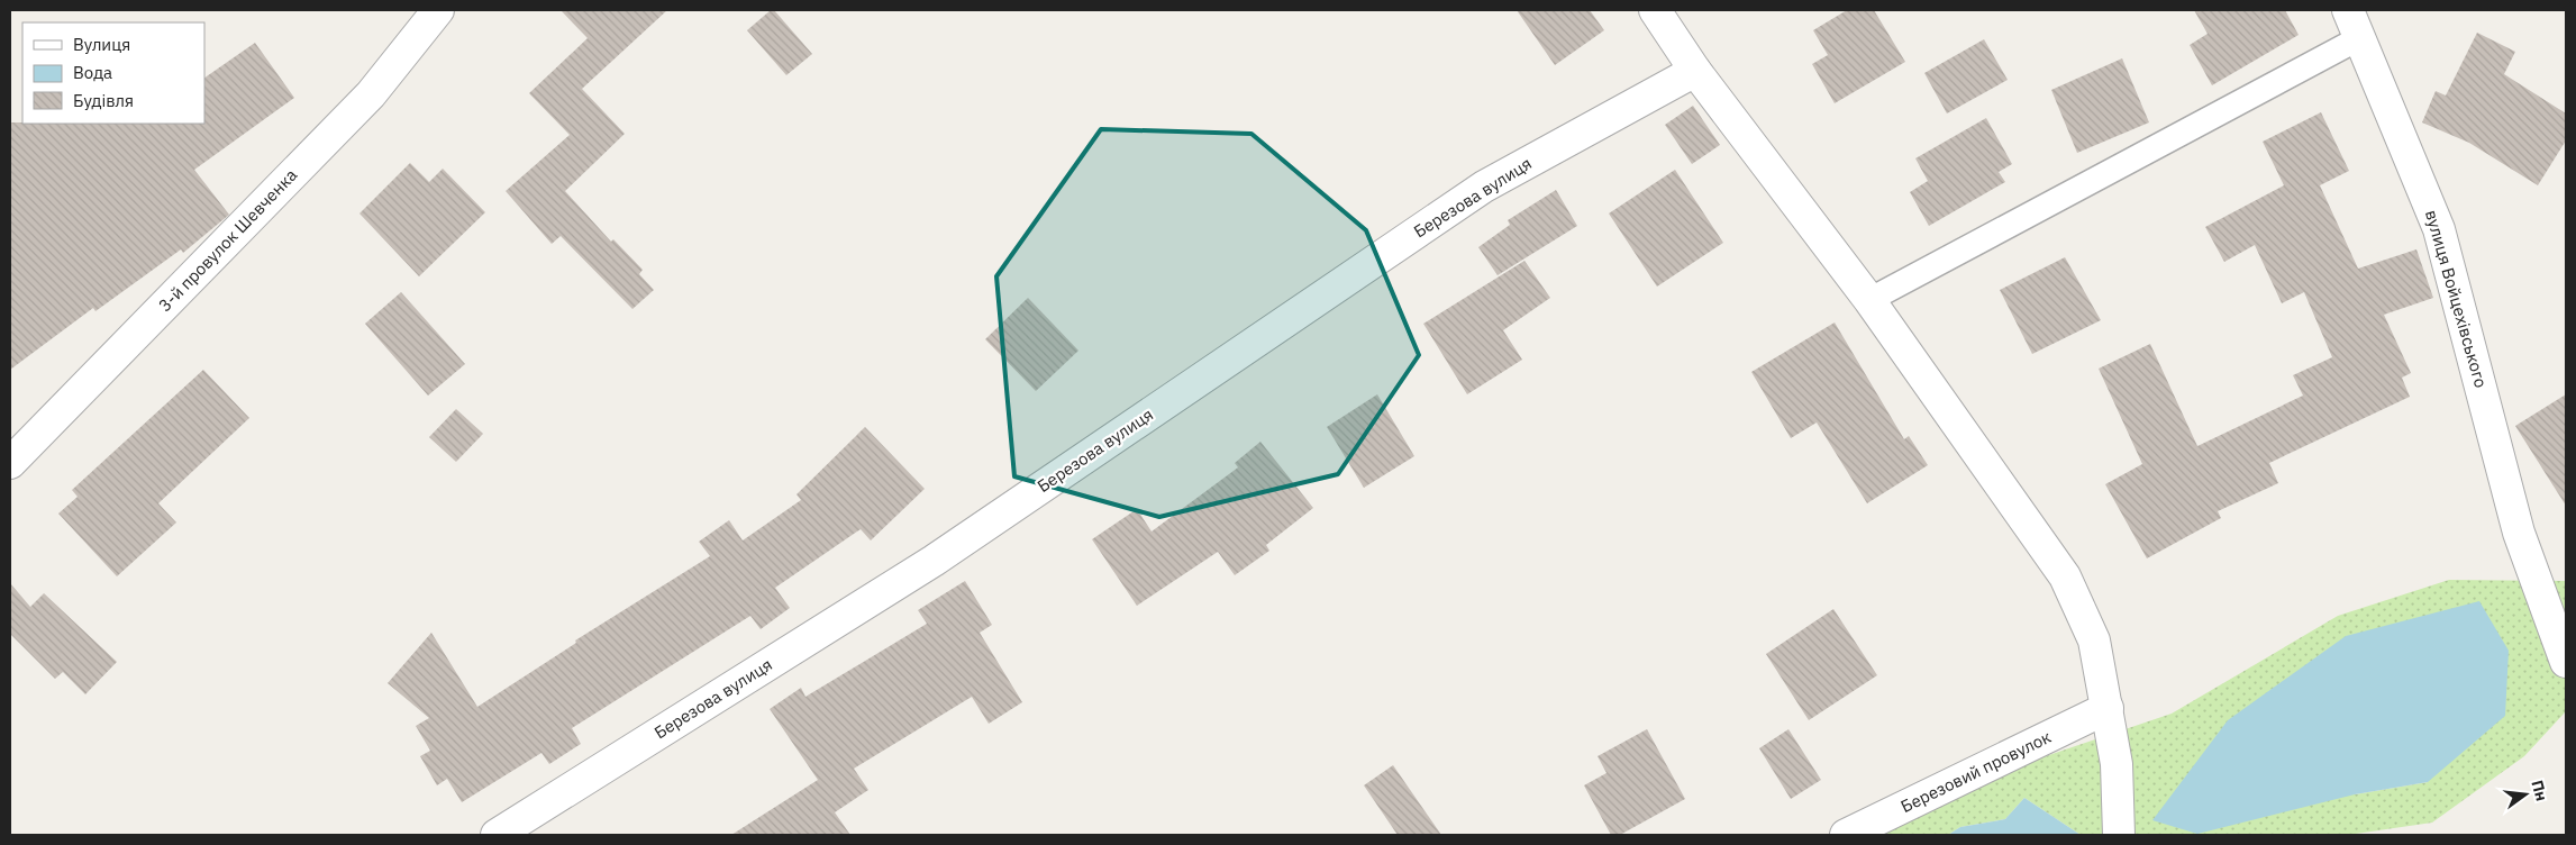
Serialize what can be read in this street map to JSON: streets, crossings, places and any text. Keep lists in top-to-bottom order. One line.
{"streets":{"street":["Березова вулиця","3-й провулок Шевченка","вулиця Войцехівського","Березовий провулок"]},"legend":["Вулиця","Вода","Будівля"],"north":"right"}
